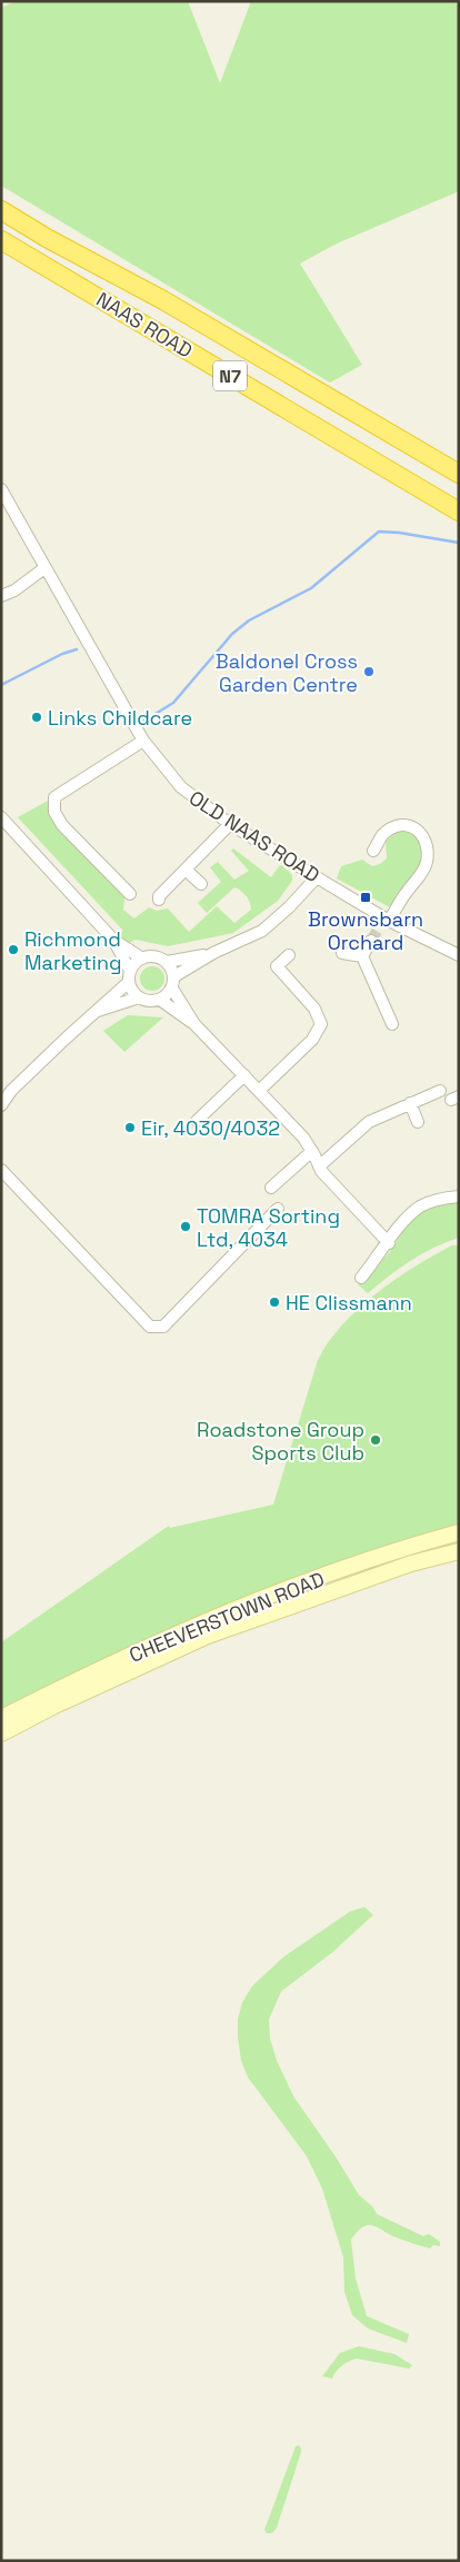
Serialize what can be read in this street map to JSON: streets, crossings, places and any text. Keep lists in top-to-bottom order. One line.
{"streets":{"highway":["NAAS ROAD","N7"],"main road":["CHEEVERSTOWN ROAD"],"street":["OLD NAAS ROAD"]},"places":{"other":["Baldonel Cross Garden Centre","Links Childcare","Richmond Marketing","Eir, 4030/4032","TOMRA Sorting Ltd, 4034","HE Clissmann","Roadstone Group Sports Club"],"transit":["Brownsbarn Orchard"]}}
